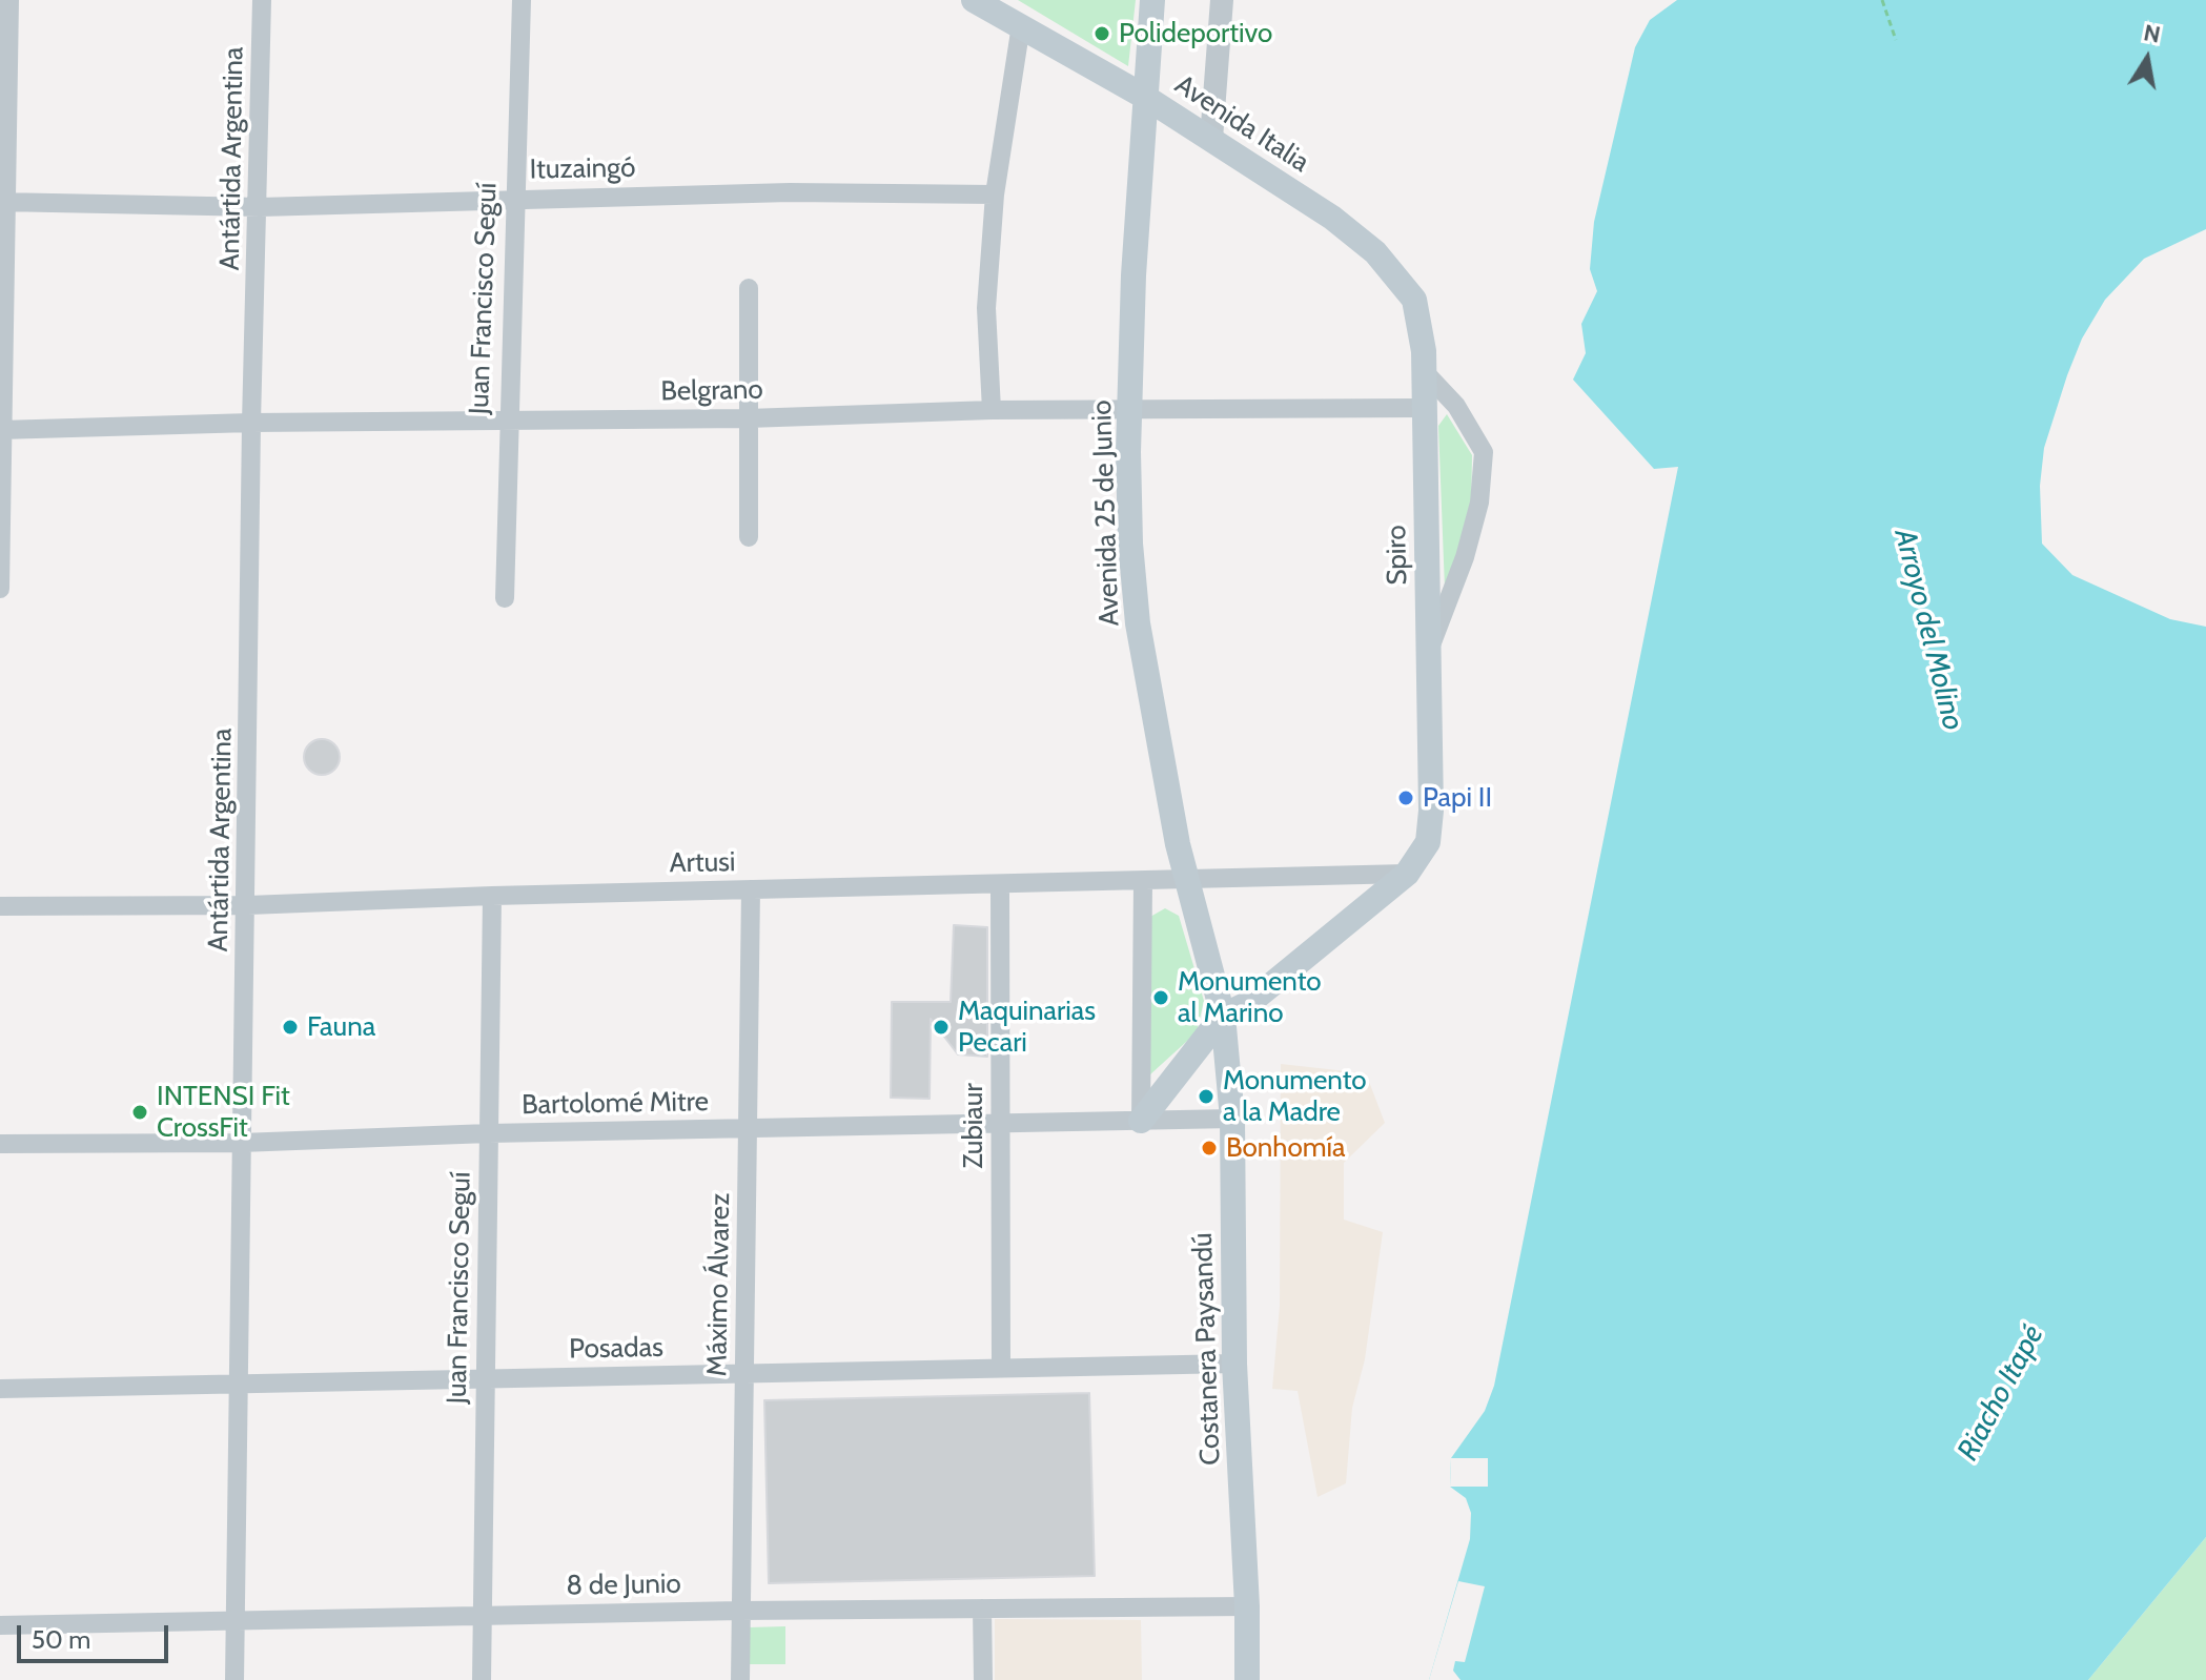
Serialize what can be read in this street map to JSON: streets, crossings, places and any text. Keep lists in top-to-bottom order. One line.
{"streets":{"main road":["Avenida Italia","Avenida 25 de Junio","Spiro","Costanera Paysandú"],"street":["Antártida Argentina","Ituzaingó","Juan Francisco Seguí","Belgrano","Artusi","Bartolomé Mitre","Zubiaur","Máximo Álvarez","Posadas","8 de Junio"]},"crossings":[["Avenida Italia","Avenida 25 de Junio"],["Avenida Italia","Spiro"],["Antártida Argentina","Ituzaingó"],["Antártida Argentina","Belgrano"],["Antártida Argentina","Artusi"],["Antártida Argentina","Bartolomé Mitre"],["Antártida Argentina","Posadas"],["Antártida Argentina","8 de Junio"],["Ituzaingó","Juan Francisco Seguí"],["Juan Francisco Seguí","Belgrano"],["Juan Francisco Seguí","Artusi"],["Juan Francisco Seguí","Bartolomé Mitre"],["Juan Francisco Seguí","Posadas"],["Juan Francisco Seguí","8 de Junio"],["Belgrano","Avenida 25 de Junio"],["Belgrano","Spiro"],["Avenida 25 de Junio","Artusi"],["Avenida 25 de Junio","Costanera Paysandú"],["Spiro","Artusi"],["Artusi","Zubiaur"],["Artusi","Máximo Álvarez"],["Bartolomé Mitre","Zubiaur"],["Bartolomé Mitre","Máximo Álvarez"],["Bartolomé Mitre","Costanera Paysandú"],["Zubiaur","Posadas"],["Máximo Álvarez","Posadas"],["Máximo Álvarez","8 de Junio"],["Posadas","Costanera Paysandú"],["Costanera Paysandú","8 de Junio"]],"water":["Arroyo del Molino","Riacho Itapé"],"places":["Polideportivo","Papi II","Monumento al Marino","Fauna","Maquinarias Pecari","Monumento a la Madre","INTENSI Fit CrossFit","Bonhomía"],"scale_bar":"50 m","north":"top"}
